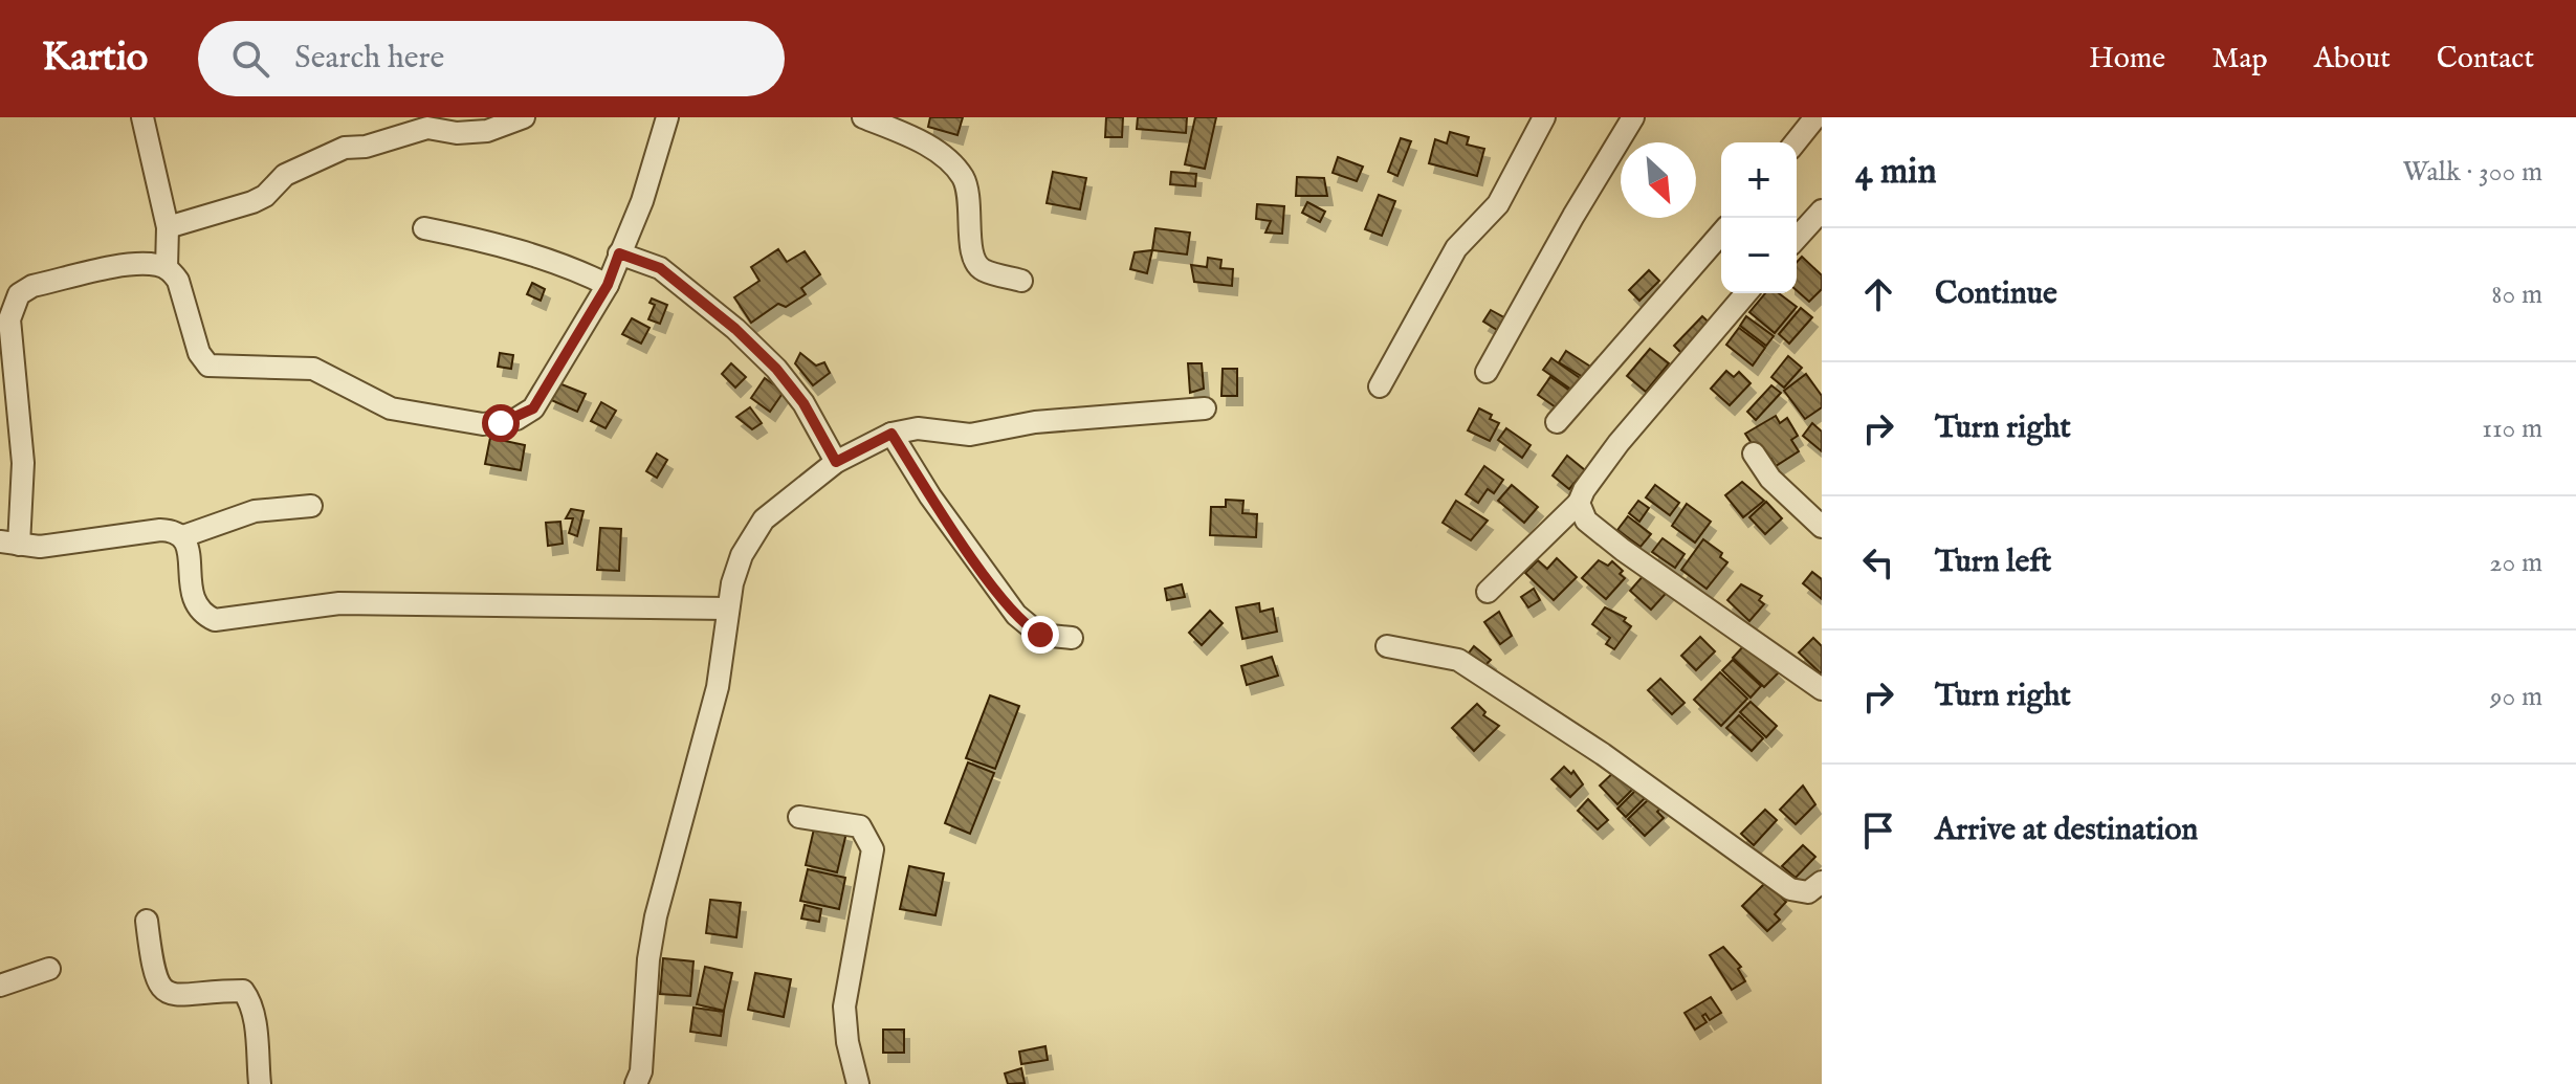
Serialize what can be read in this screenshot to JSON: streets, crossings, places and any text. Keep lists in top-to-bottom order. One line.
{"north":"bottom right","page":{"header":"Kartio","search":"Search here","nav":["Home","Map","About","Contact"],"heading":["4 min","Walk · 300 m"],"map_buttons":["+","−"],"list":[["Continue","80 m"],["Turn right","110 m"],["Turn left","20 m"],["Turn right","90 m"],"Arrive at destination"]}}
